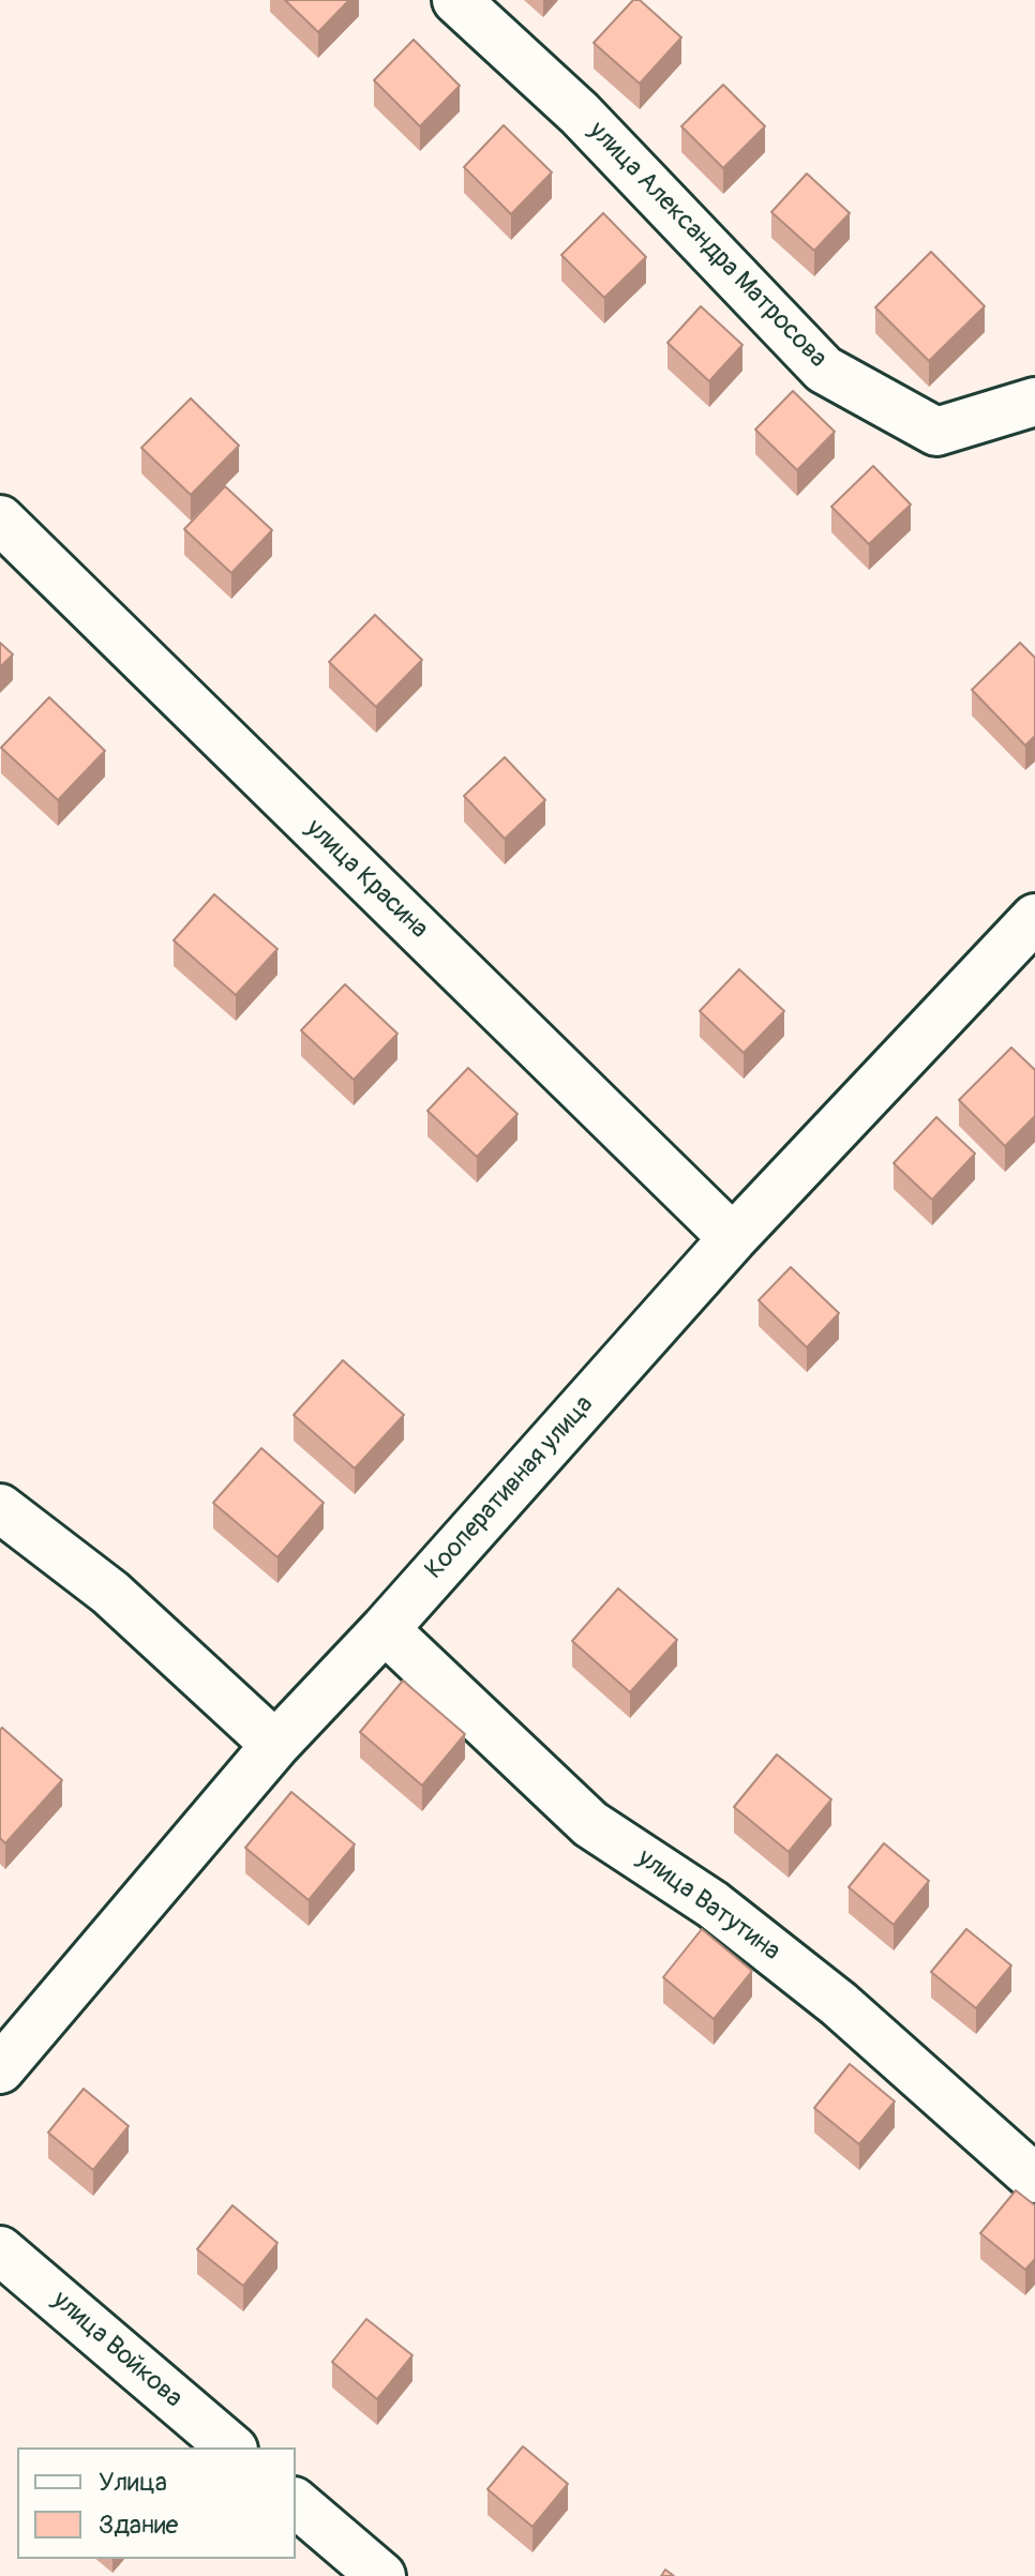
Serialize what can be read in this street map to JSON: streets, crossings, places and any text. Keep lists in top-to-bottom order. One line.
{"streets":{"street":["улица Александра Матросова","улица Красина","Кооперативная улица","улица Ватутина","улица Войкова"]},"crossings":[["улица Красина","Кооперативная улица"],["Кооперативная улица","улица Ватутина"]],"legend":["Улица","Здание"]}
